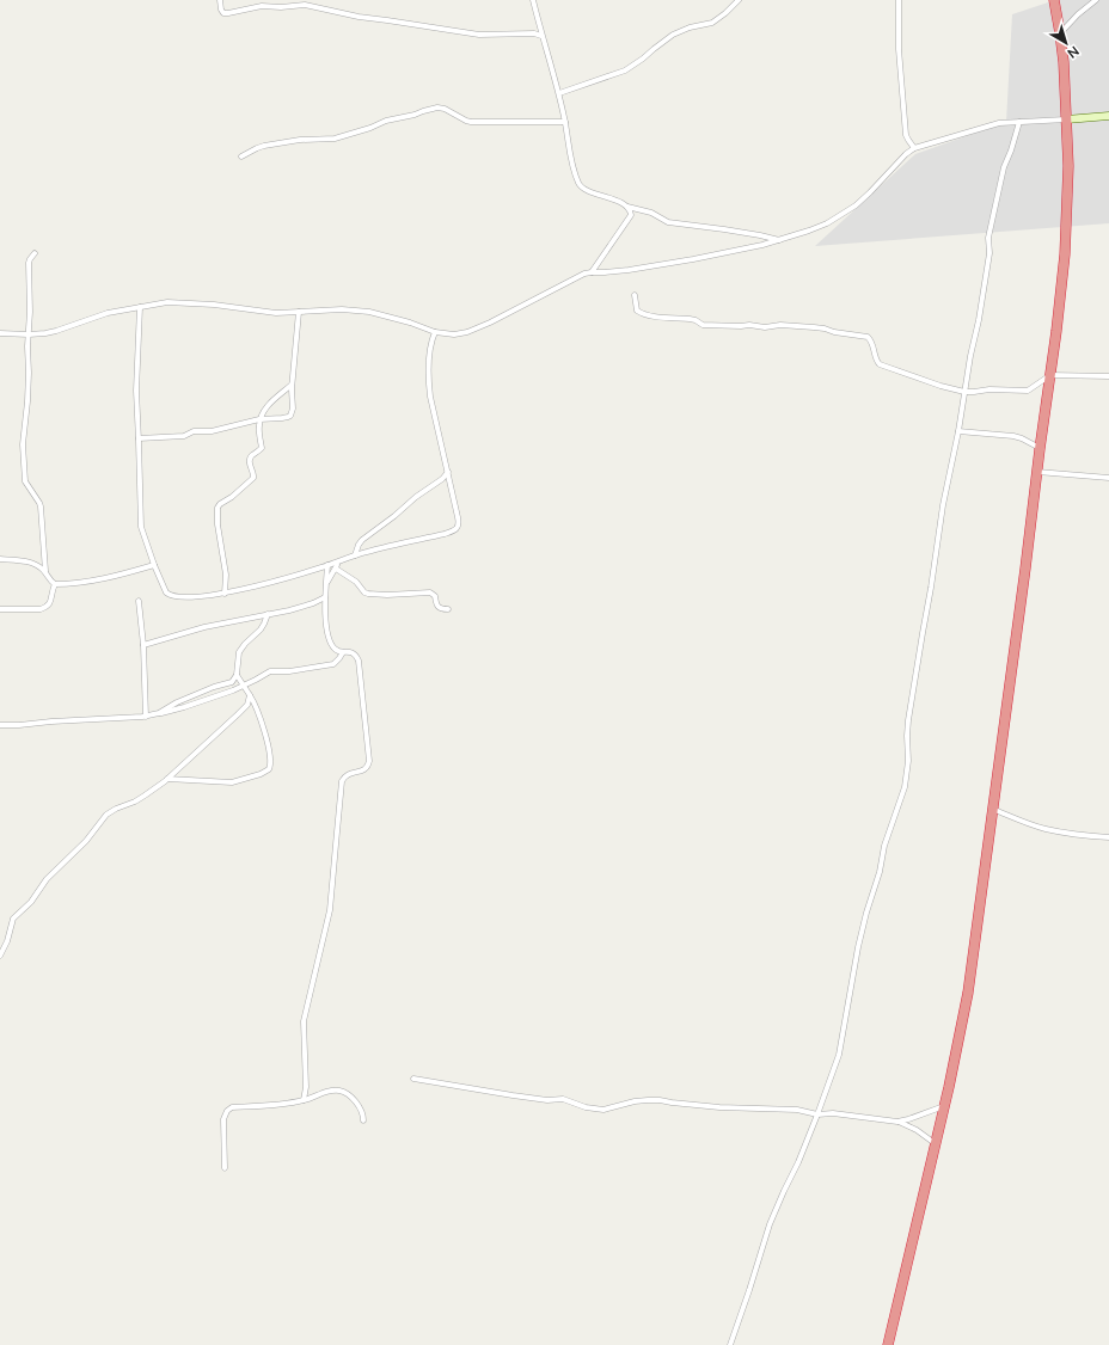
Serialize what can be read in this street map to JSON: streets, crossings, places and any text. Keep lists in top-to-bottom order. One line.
{"north":"bottom right"}
